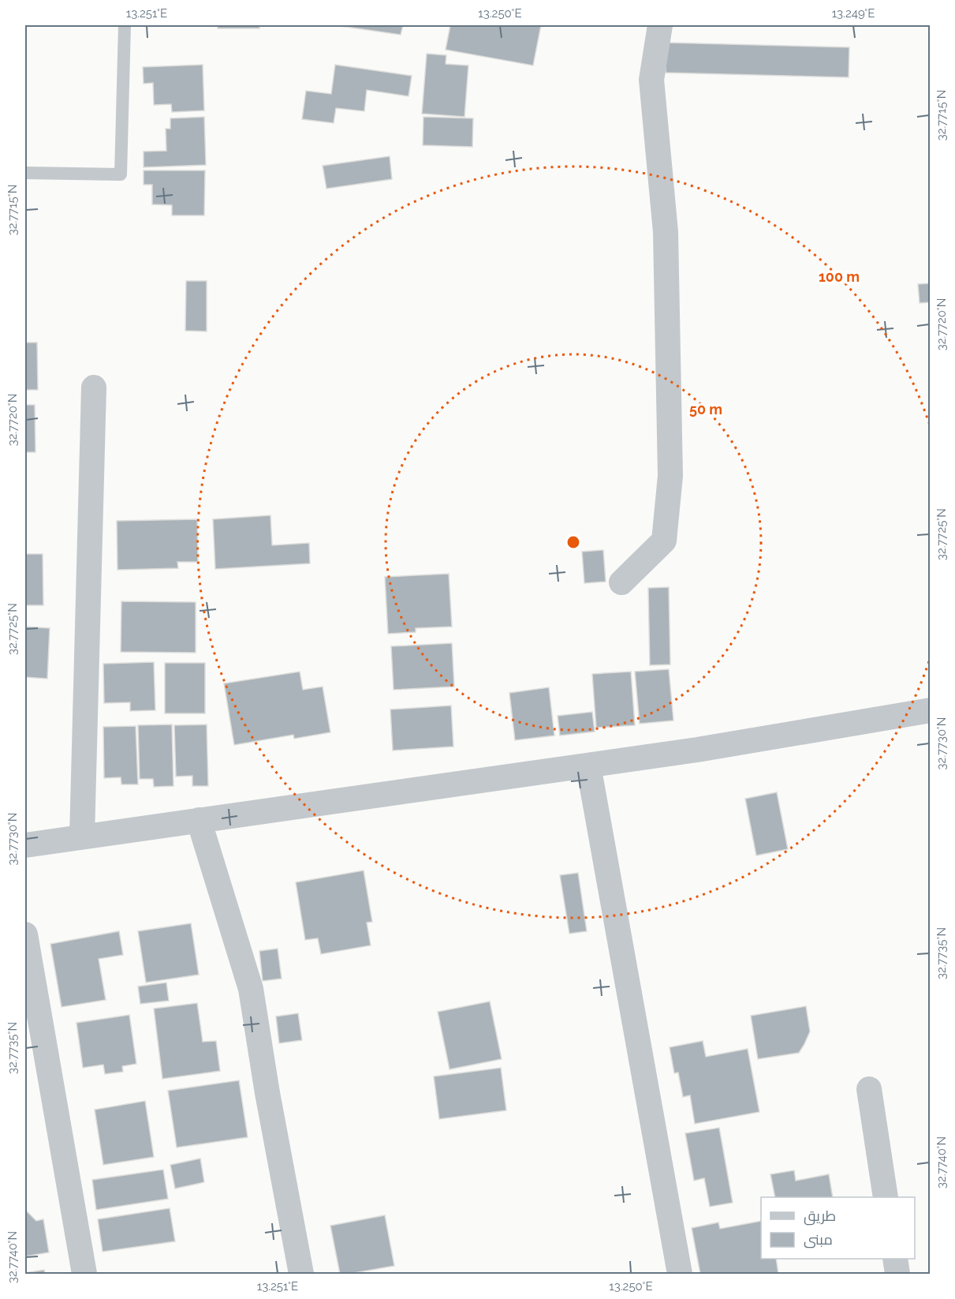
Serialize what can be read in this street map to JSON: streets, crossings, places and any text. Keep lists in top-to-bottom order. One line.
{"legend":["طريق","مبنى"],"coordinates":["13.251°E","13.250°E","13.249°E","32.7715°N","32.7720°N","32.7725°N","32.7730°N","32.7735°N","32.7740°N"],"rings":["100 m","50 m"]}
